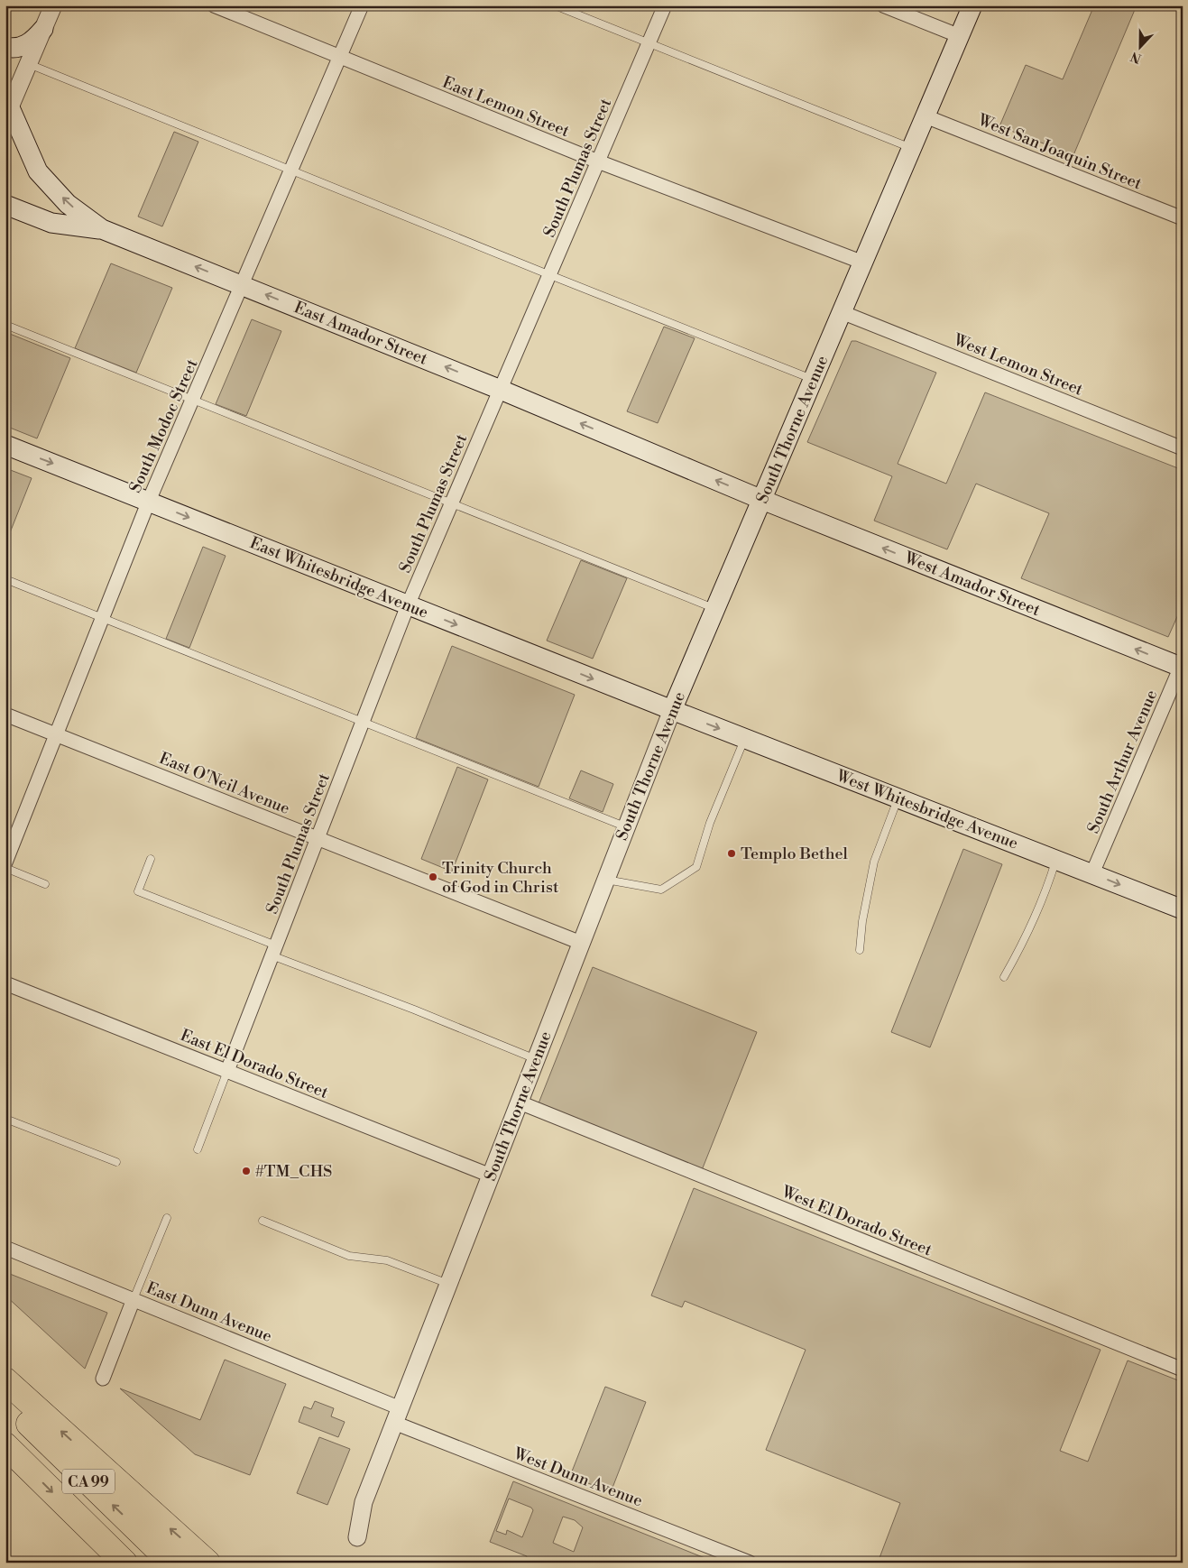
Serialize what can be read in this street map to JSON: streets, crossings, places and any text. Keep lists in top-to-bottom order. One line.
{"streets":{"highway":["CA 99"],"main road":["East Amador Street","South Thorne Avenue","East Whitesbridge Avenue","West Amador Street","West Whitesbridge Avenue"],"street":["East Lemon Street","West San Joaquin Street","South Plumas Street","West Lemon Street","South Modoc Street","South Arthur Avenue","East O'Neil Avenue","East El Dorado Street","West El Dorado Street","East Dunn Avenue","West Dunn Avenue"]},"crossings":[["East Lemon Street","South Plumas Street"],["East Lemon Street","South Modoc Street"],["East Lemon Street","South Thorne Avenue"],["West San Joaquin Street","South Thorne Avenue"],["South Plumas Street","East Amador Street"],["South Plumas Street","East Whitesbridge Avenue"],["South Plumas Street","East O'Neil Avenue"],["South Plumas Street","East El Dorado Street"],["East Amador Street","South Modoc Street"],["East Amador Street","South Thorne Avenue"],["East Amador Street","West Amador Street"],["West Lemon Street","South Thorne Avenue"],["South Modoc Street","East Whitesbridge Avenue"],["South Modoc Street","East O'Neil Avenue"],["South Thorne Avenue","East Whitesbridge Avenue"],["South Thorne Avenue","West Amador Street"],["South Thorne Avenue","East O'Neil Avenue"],["South Thorne Avenue","West Whitesbridge Avenue"],["South Thorne Avenue","East El Dorado Street"],["South Thorne Avenue","West El Dorado Street"],["South Thorne Avenue","East Dunn Avenue"],["South Thorne Avenue","West Dunn Avenue"],["East Whitesbridge Avenue","West Whitesbridge Avenue"],["West Amador Street","South Arthur Avenue"],["South Arthur Avenue","West Whitesbridge Avenue"],["East Dunn Avenue","West Dunn Avenue"]],"one_way":["East Amador Street","East Whitesbridge Avenue","West Amador Street"],"places":["Templo Bethel","Trinity Church of God in Christ","#TM_CHS"],"north":"bottom"}
